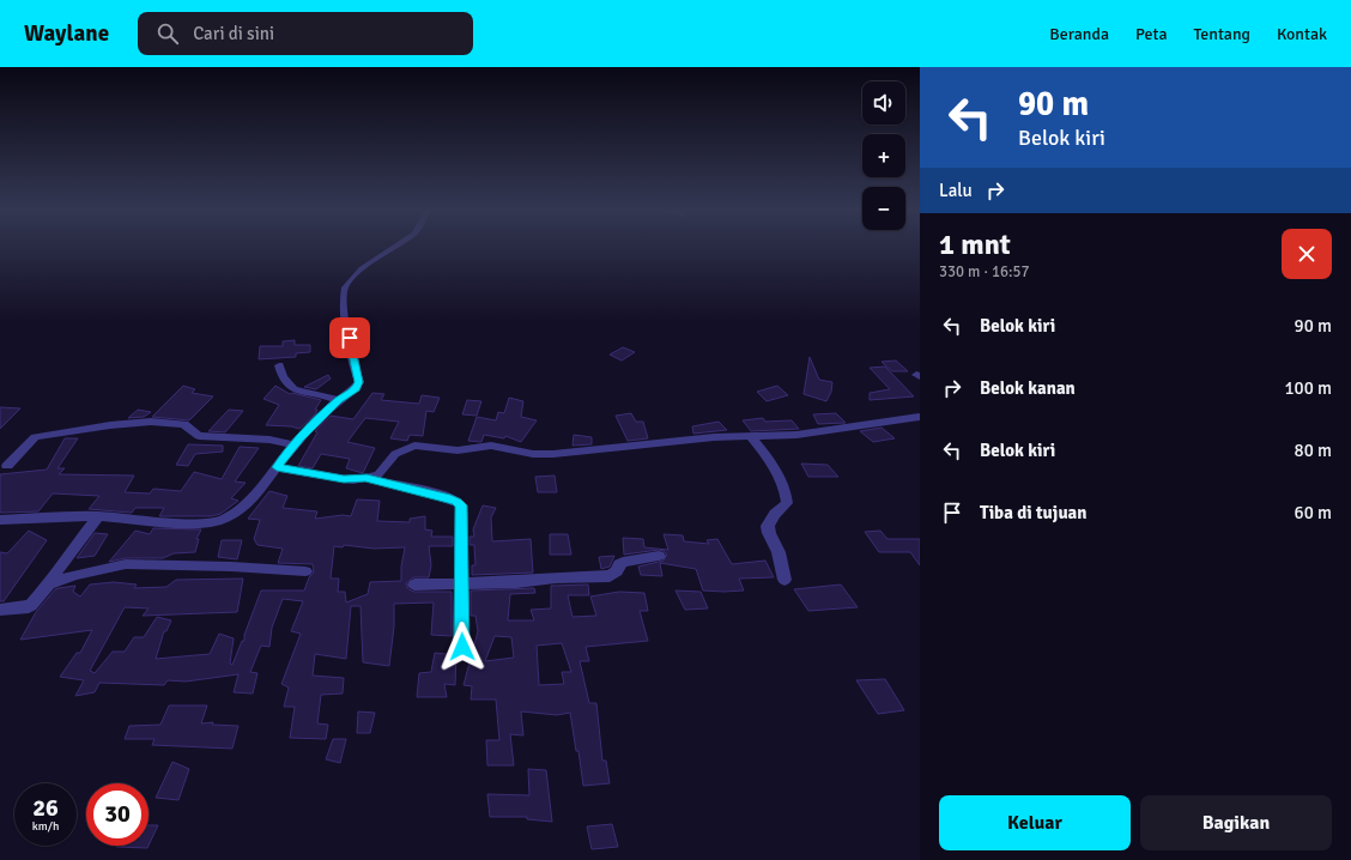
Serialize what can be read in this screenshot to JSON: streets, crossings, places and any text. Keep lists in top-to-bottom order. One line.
{"page":{"header":"Waylane","search":"Cari di sini","nav":["Beranda","Peta","Tentang","Kontak"],"turn":["90 m","Belok kiri"],"map_buttons":["+","−"],"then":"Lalu","heading":["1 mnt","330 m · 16:57"],"list":[{"name":"Belok kiri","value":"90 m"},{"name":"Belok kanan","value":"100 m"},{"name":"Belok kiri","value":"80 m"},{"name":"Tiba di tujuan","value":"60 m"}],"speed":"26 km/h","limit":"30","buttons":["Keluar","Bagikan"]}}
